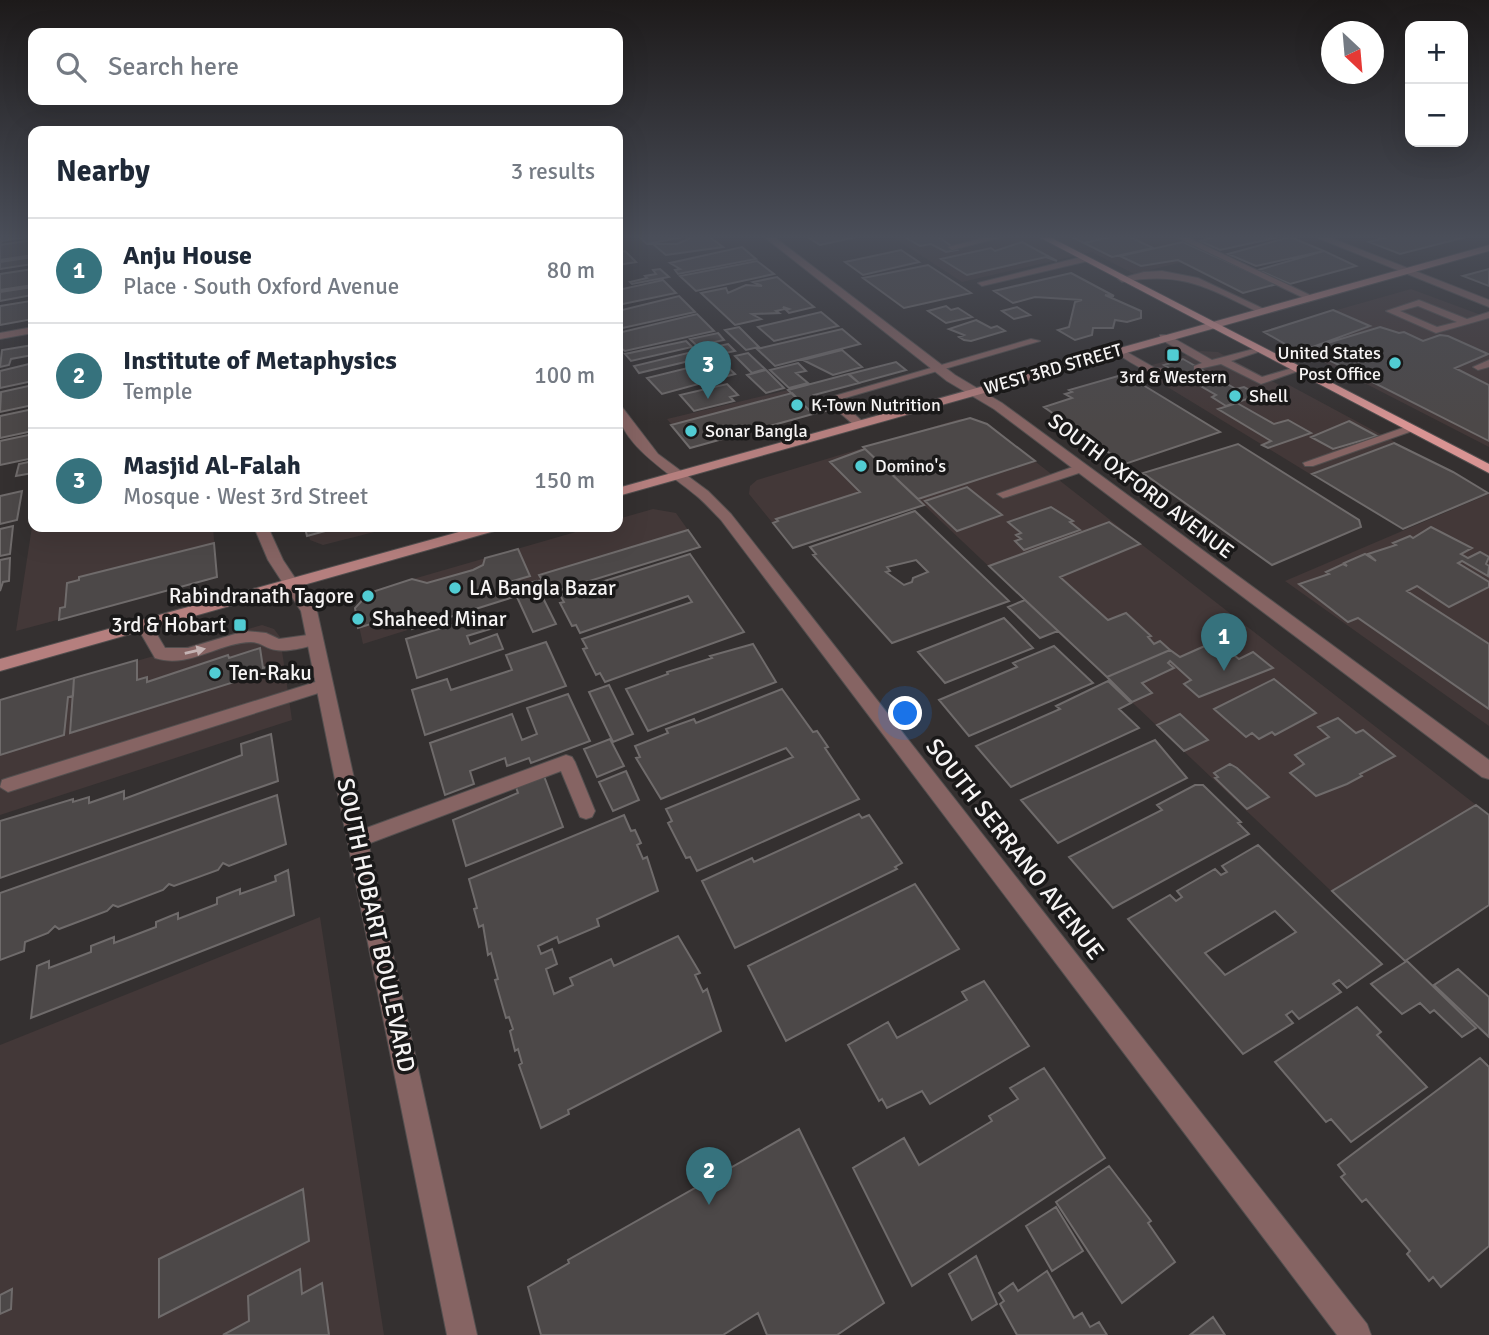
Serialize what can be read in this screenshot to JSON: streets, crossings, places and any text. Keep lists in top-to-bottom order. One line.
{"streets":{"main road":["WEST 3RD STREET"],"street":["SOUTH OXFORD AVENUE","SOUTH SERRANO AVENUE","SOUTH HOBART BOULEVARD"]},"crossings":[["WEST 3RD STREET","SOUTH OXFORD AVENUE"],["WEST 3RD STREET","SOUTH SERRANO AVENUE"]],"places":{"transit":["3rd & Western","3rd & Hobart"],"other":["United States Post Office","Shell","K-Town Nutrition","Sonar Bangla","Domino's","LA Bangla Bazar","Rabindranath Tagore","Shaheed Minar","Ten-Raku"]},"north":"bottom right","page":{"map_buttons":["+","−"],"search":"Search here","heading":["Nearby","3 results"],"list":[{"mark":"1","name":"Anju House","note":"Place · South Oxford Avenue","value":"80 m"},{"mark":"2","name":"Institute of Metaphysics","note":"Temple","value":"100 m"},{"mark":"3","name":"Masjid Al-Falah","note":"Mosque · West 3rd Street","value":"150 m"}],"pins":["3","1","2"]}}
